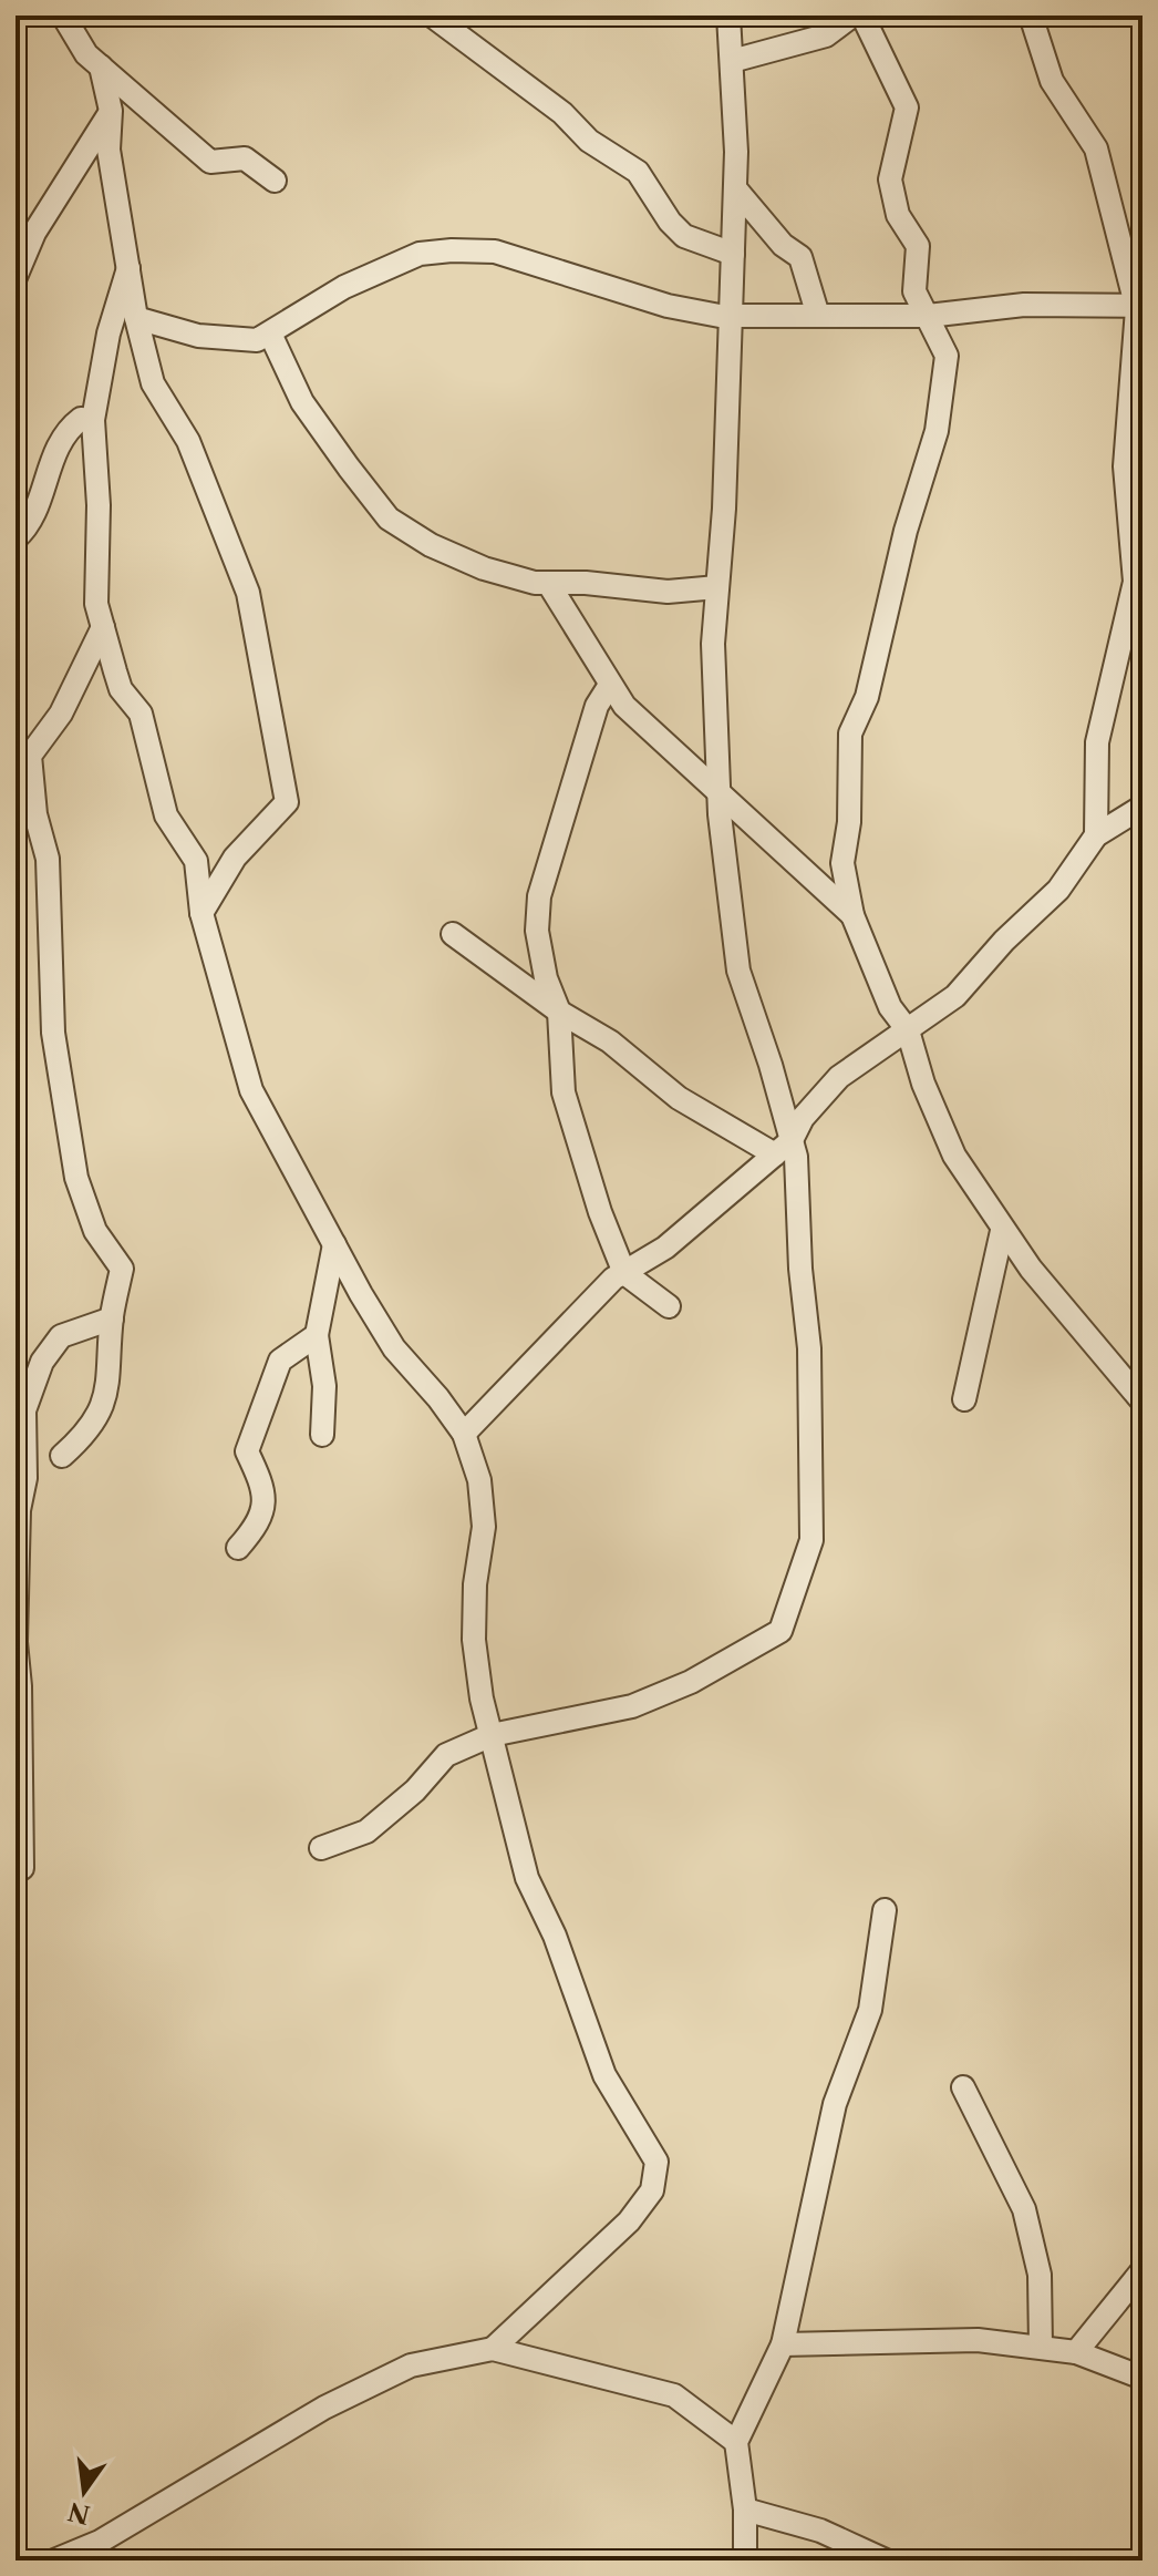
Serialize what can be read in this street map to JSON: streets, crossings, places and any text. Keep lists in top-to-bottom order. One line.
{"north":"bottom"}
